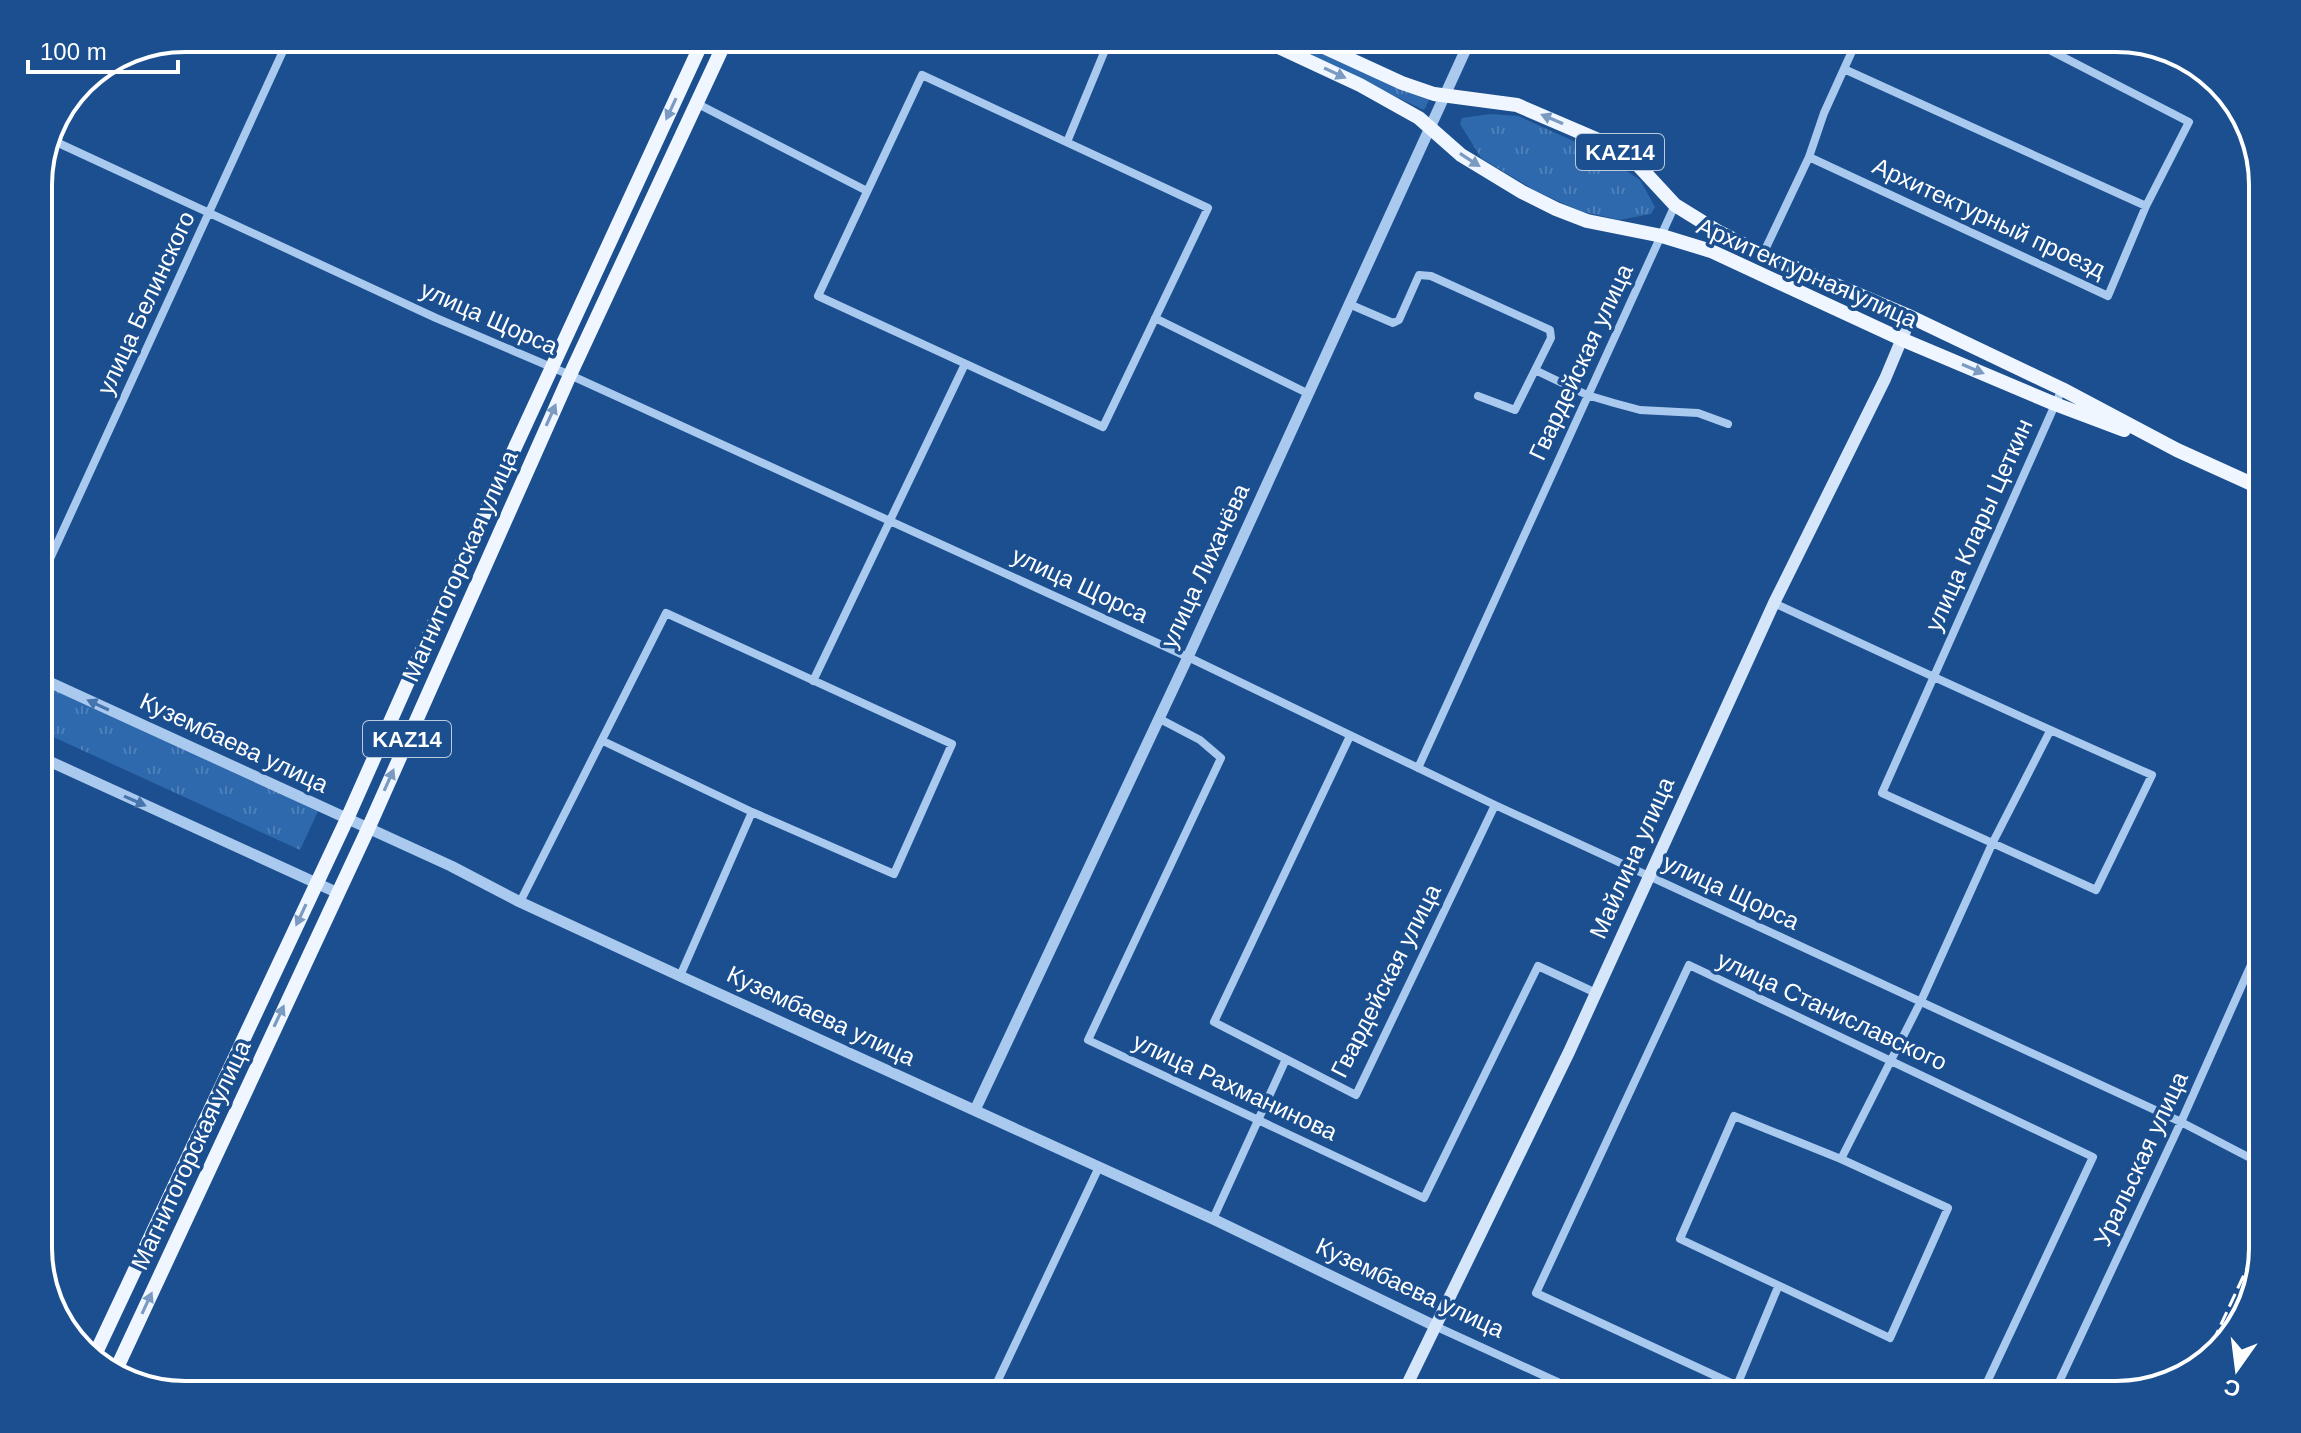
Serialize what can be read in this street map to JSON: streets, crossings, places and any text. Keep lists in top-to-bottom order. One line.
{"streets":{"main road":["KAZ14","Архитектурная улица","Магнитогорская улица","Майлина улица"],"street":["Архитектурный проезд","улица Белинского","улица Щорса","Гвардейская улица","улица Клары Цеткин","улица Лихачёва","Кузембаева улица","улица Станиславского","улица Рахманинова","Уральская улица"]},"crossings":[["Архитектурная улица","Гвардейская улица"],["Архитектурная улица","улица Клары Цеткин"],["Архитектурная улица","улица Лихачёва"],["Архитектурная улица","Майлина улица"],["улица Белинского","улица Щорса"],["улица Щорса","Гвардейская улица"],["улица Щорса","Магнитогорская улица"],["улица Щорса","улица Лихачёва"],["улица Щорса","Майлина улица"],["улица Щорса","Уральская улица"],["улица Клары Цеткин","Майлина улица"],["Магнитогорская улица","Кузембаева улица"],["улица Лихачёва","Кузембаева улица"],["улица Лихачёва","улица Рахманинова"],["Кузембаева улица","Майлина улица"],["Майлина улица","улица Рахманинова"]],"scale_bar":"100 m","north":"bottom"}
